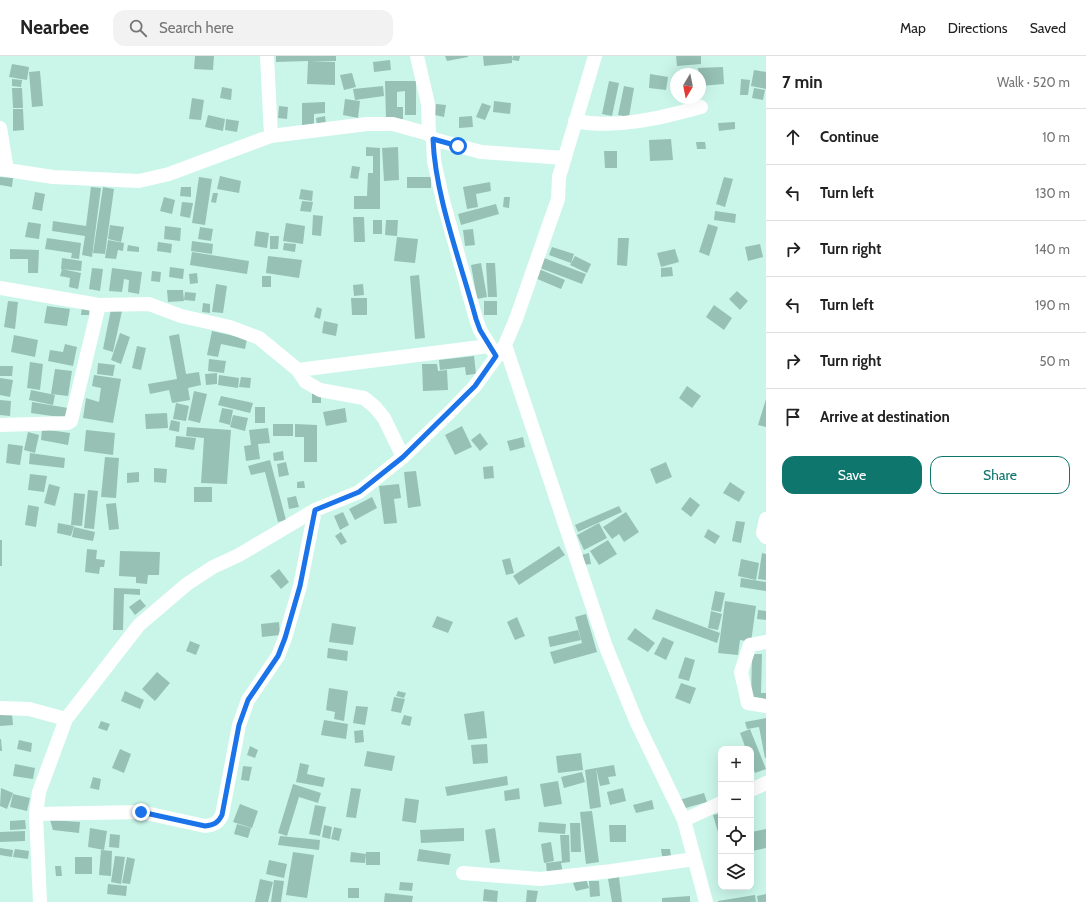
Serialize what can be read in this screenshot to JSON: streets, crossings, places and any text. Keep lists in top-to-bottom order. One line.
{"north":"bottom","page":{"header":"Nearbee","search":"Search here","nav":["Map","Directions","Saved"],"heading":["7 min","Walk · 520 m"],"list":[["Continue","10 m"],["Turn left","130 m"],["Turn right","140 m"],["Turn left","190 m"],["Turn right","50 m"],"Arrive at destination"],"buttons":["Save","Share"],"map_buttons":["+","−"]}}
